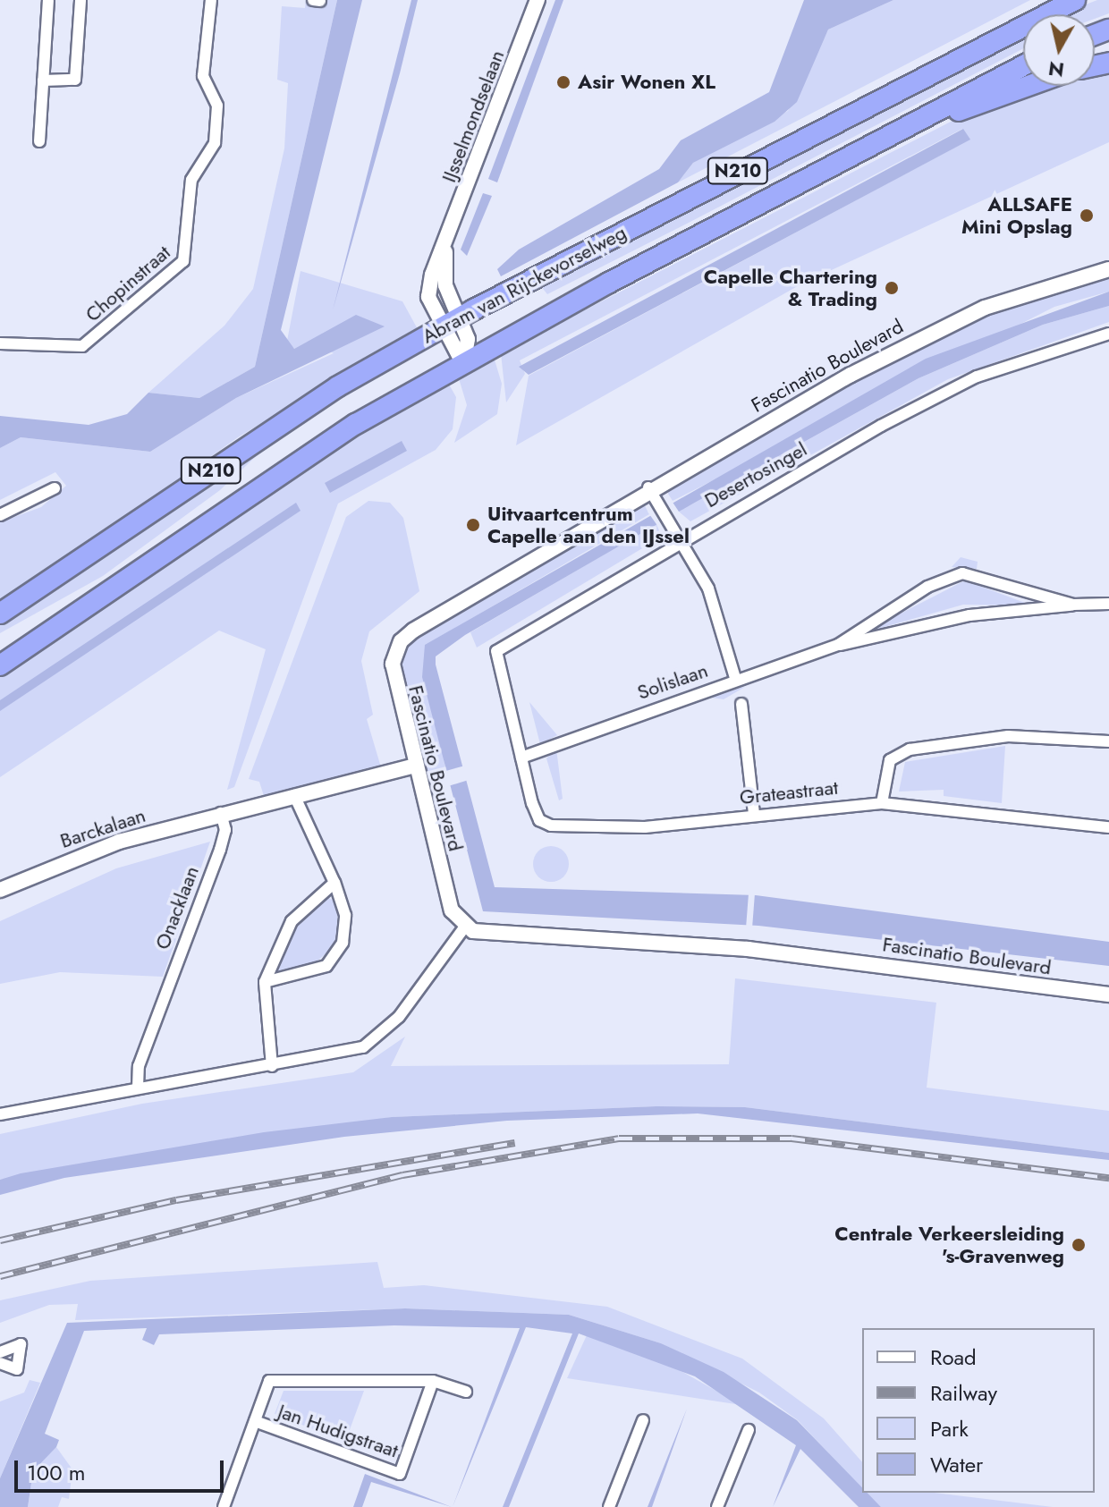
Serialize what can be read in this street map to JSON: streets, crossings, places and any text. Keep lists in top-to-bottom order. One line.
{"streets":{"highway":["N210","Abram van Rijckevorselweg"],"street":["IJsselmondselaan","Chopinstraat","Fascinatio Boulevard","Desertosingel","Solislaan","Grateastraat","Barckalaan","Onacklaan","Jan Hudigstraat"]},"crossings":[["IJsselmondselaan","Abram van Rijckevorselweg"],["Desertosingel","Solislaan"],["Desertosingel","Grateastraat"],["Solislaan","Grateastraat"],["Barckalaan","Onacklaan"]],"places":["Asir Wonen XL","ALLSAFE Mini Opslag","Capelle Chartering & Trading","Uitvaartcentrum Capelle aan den IJssel","Centrale Verkeersleiding 's-Gravenweg"],"legend":["Road","Railway","Park","Water"],"scale_bar":"100 m","north":"bottom"}
